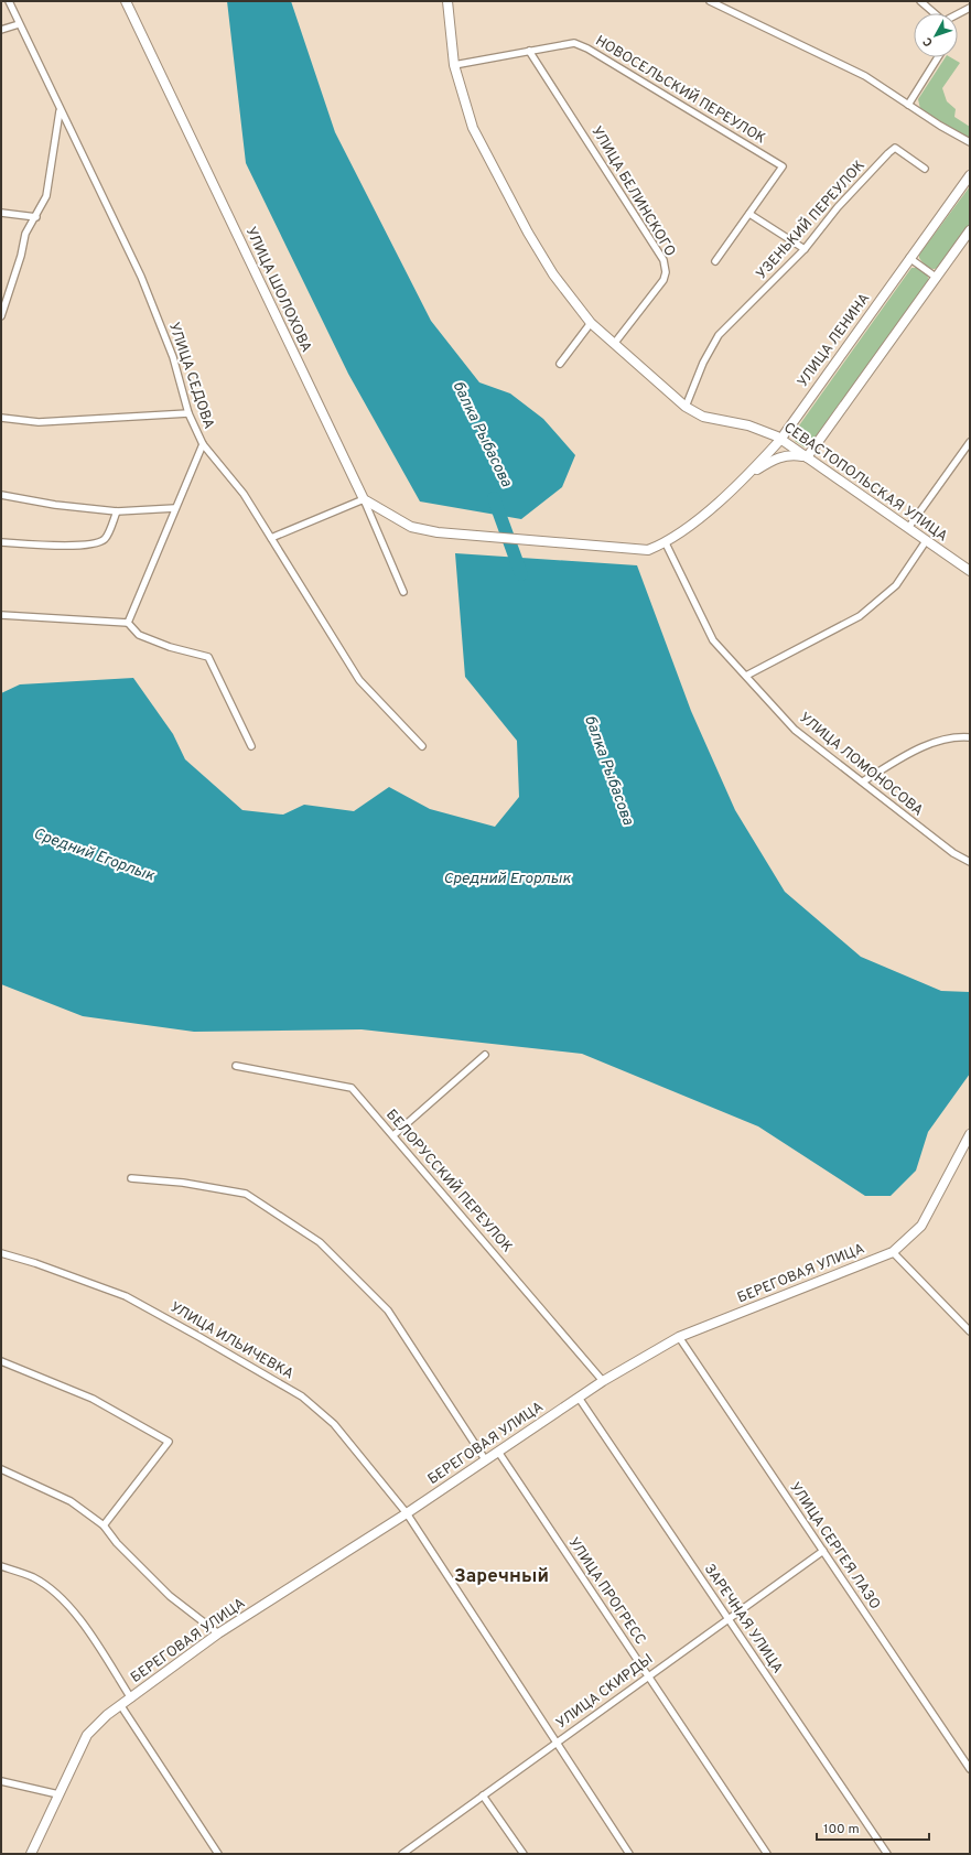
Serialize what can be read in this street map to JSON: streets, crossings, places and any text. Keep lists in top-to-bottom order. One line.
{"streets":{"main road":["УЛИЦА ШОЛОХОВА","УЛИЦА ЛЕНИНА","СЕВАСТОПОЛЬСКАЯ УЛИЦА","БЕРЕГОВАЯ УЛИЦА"],"street":["НОВОСЕЛЬСКИЙ ПЕРЕУЛОК","УЛИЦА БЕЛИНСКОГО","УЗЕНЬКИЙ ПЕРЕУЛОК","УЛИЦА СЕДОВА","УЛИЦА ЛОМОНОСОВА","БЕЛОРУССКИЙ ПЕРЕУЛОК","УЛИЦА ИЛЬИЧЕВКА","УЛИЦА СЕРГЕЯ ЛАЗО","УЛИЦА ПРОГРЕСС","ЗАРЕЧНАЯ УЛИЦА","УЛИЦА СКИРДЫ"]},"crossings":[["НОВОСЕЛЬСКИЙ ПЕРЕУЛОК","УЛИЦА БЕЛИНСКОГО"],["НОВОСЕЛЬСКИЙ ПЕРЕУЛОК","СЕВАСТОПОЛЬСКАЯ УЛИЦА"],["УЛИЦА БЕЛИНСКОГО","СЕВАСТОПОЛЬСКАЯ УЛИЦА"],["УЗЕНЬКИЙ ПЕРЕУЛОК","СЕВАСТОПОЛЬСКАЯ УЛИЦА"],["УЛИЦА ЛЕНИНА","СЕВАСТОПОЛЬСКАЯ УЛИЦА"],["БЕЛОРУССКИЙ ПЕРЕУЛОК","БЕРЕГОВАЯ УЛИЦА"],["БЕРЕГОВАЯ УЛИЦА","УЛИЦА ИЛЬИЧЕВКА"],["БЕРЕГОВАЯ УЛИЦА","УЛИЦА СЕРГЕЯ ЛАЗО"],["БЕРЕГОВАЯ УЛИЦА","УЛИЦА ПРОГРЕСС"],["БЕРЕГОВАЯ УЛИЦА","ЗАРЕЧНАЯ УЛИЦА"],["УЛИЦА ИЛЬИЧЕВКА","УЛИЦА СКИРДЫ"],["УЛИЦА СЕРГЕЯ ЛАЗО","УЛИЦА СКИРДЫ"],["УЛИЦА ПРОГРЕСС","УЛИЦА СКИРДЫ"],["ЗАРЕЧНАЯ УЛИЦА","УЛИЦА СКИРДЫ"]],"districts":["Заречный"],"water":["балка Рыбасова","Средний Егорлык"],"scale_bar":"100 m","north":"bottom left"}
